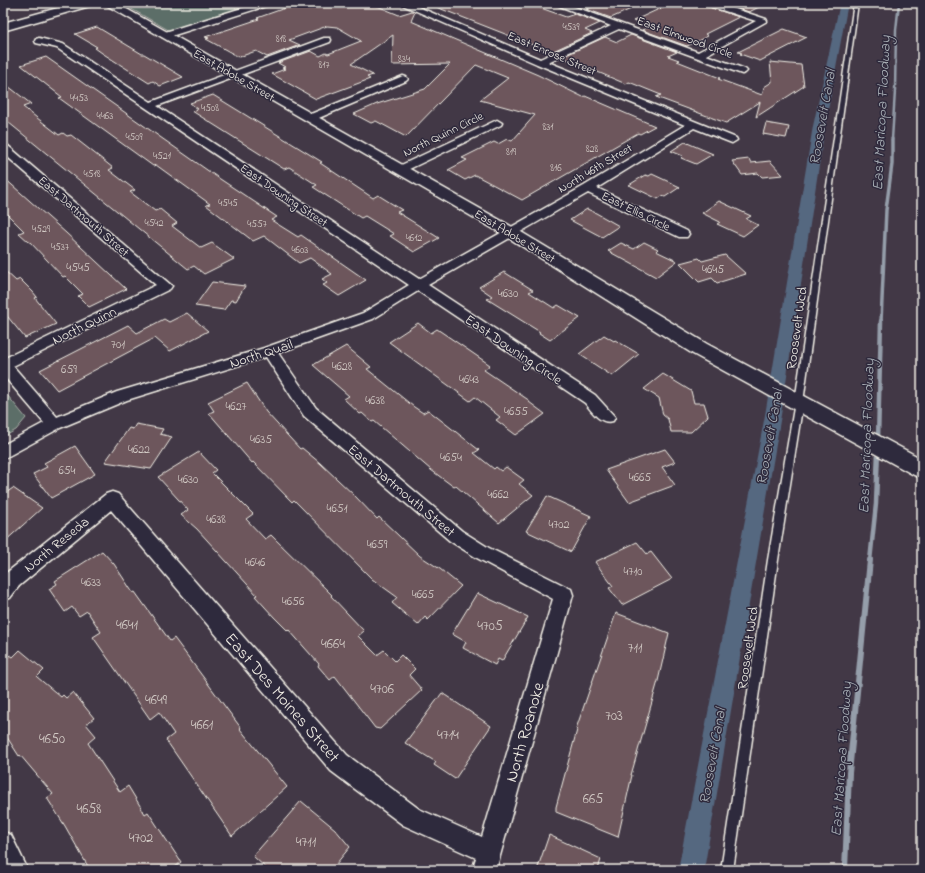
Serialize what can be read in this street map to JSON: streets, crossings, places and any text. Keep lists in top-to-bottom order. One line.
{"streets":{"street":["East Elmwood Circle","East Enrose Street","East Adobe Street","North Quinn Circle","North 46th Street","East Downing Street","East Ellis Circle","East Dartmouth Street","North Quinn","East Downing Circle","North Quail","North Reseda","East Des Moines Street","North Roanoke"],"lane":["Roosevelt Wcd"]},"crossings":[["East Enrose Street","North 46th Street"],["East Adobe Street","North Quinn Circle"],["East Adobe Street","North 46th Street"],["East Adobe Street","Roosevelt Wcd"],["East Adobe Street","North Quail"],["North 46th Street","East Ellis Circle"],["North 46th Street","North Quail"],["East Downing Street","East Downing Circle"],["East Downing Street","North Quail"],["East Dartmouth Street","North Quinn"],["East Dartmouth Street","North Quail"],["East Dartmouth Street","North Roanoke"],["East Downing Circle","North Quail"],["North Reseda","East Des Moines Street"],["East Des Moines Street","North Roanoke"]],"water":["East Maricopa Floodway","Roosevelt Canal"],"house_numbers":["4539","818","834","817","4453","4508","4463","831","4509","828","819","4521","816","4518","4545","4542","4557","4529","4612","4537","4603","4545","4645","4630","701","4628","659","4643","4638","4627","4655","4635","4622","4654","654","4665","4630","4662","4651","4638","4702","4659","4646","4710","4633","4665","4656","4641","4705","4664","711","4706","4649","703","4661","4714","4650","665","4658","4702","4711"]}
